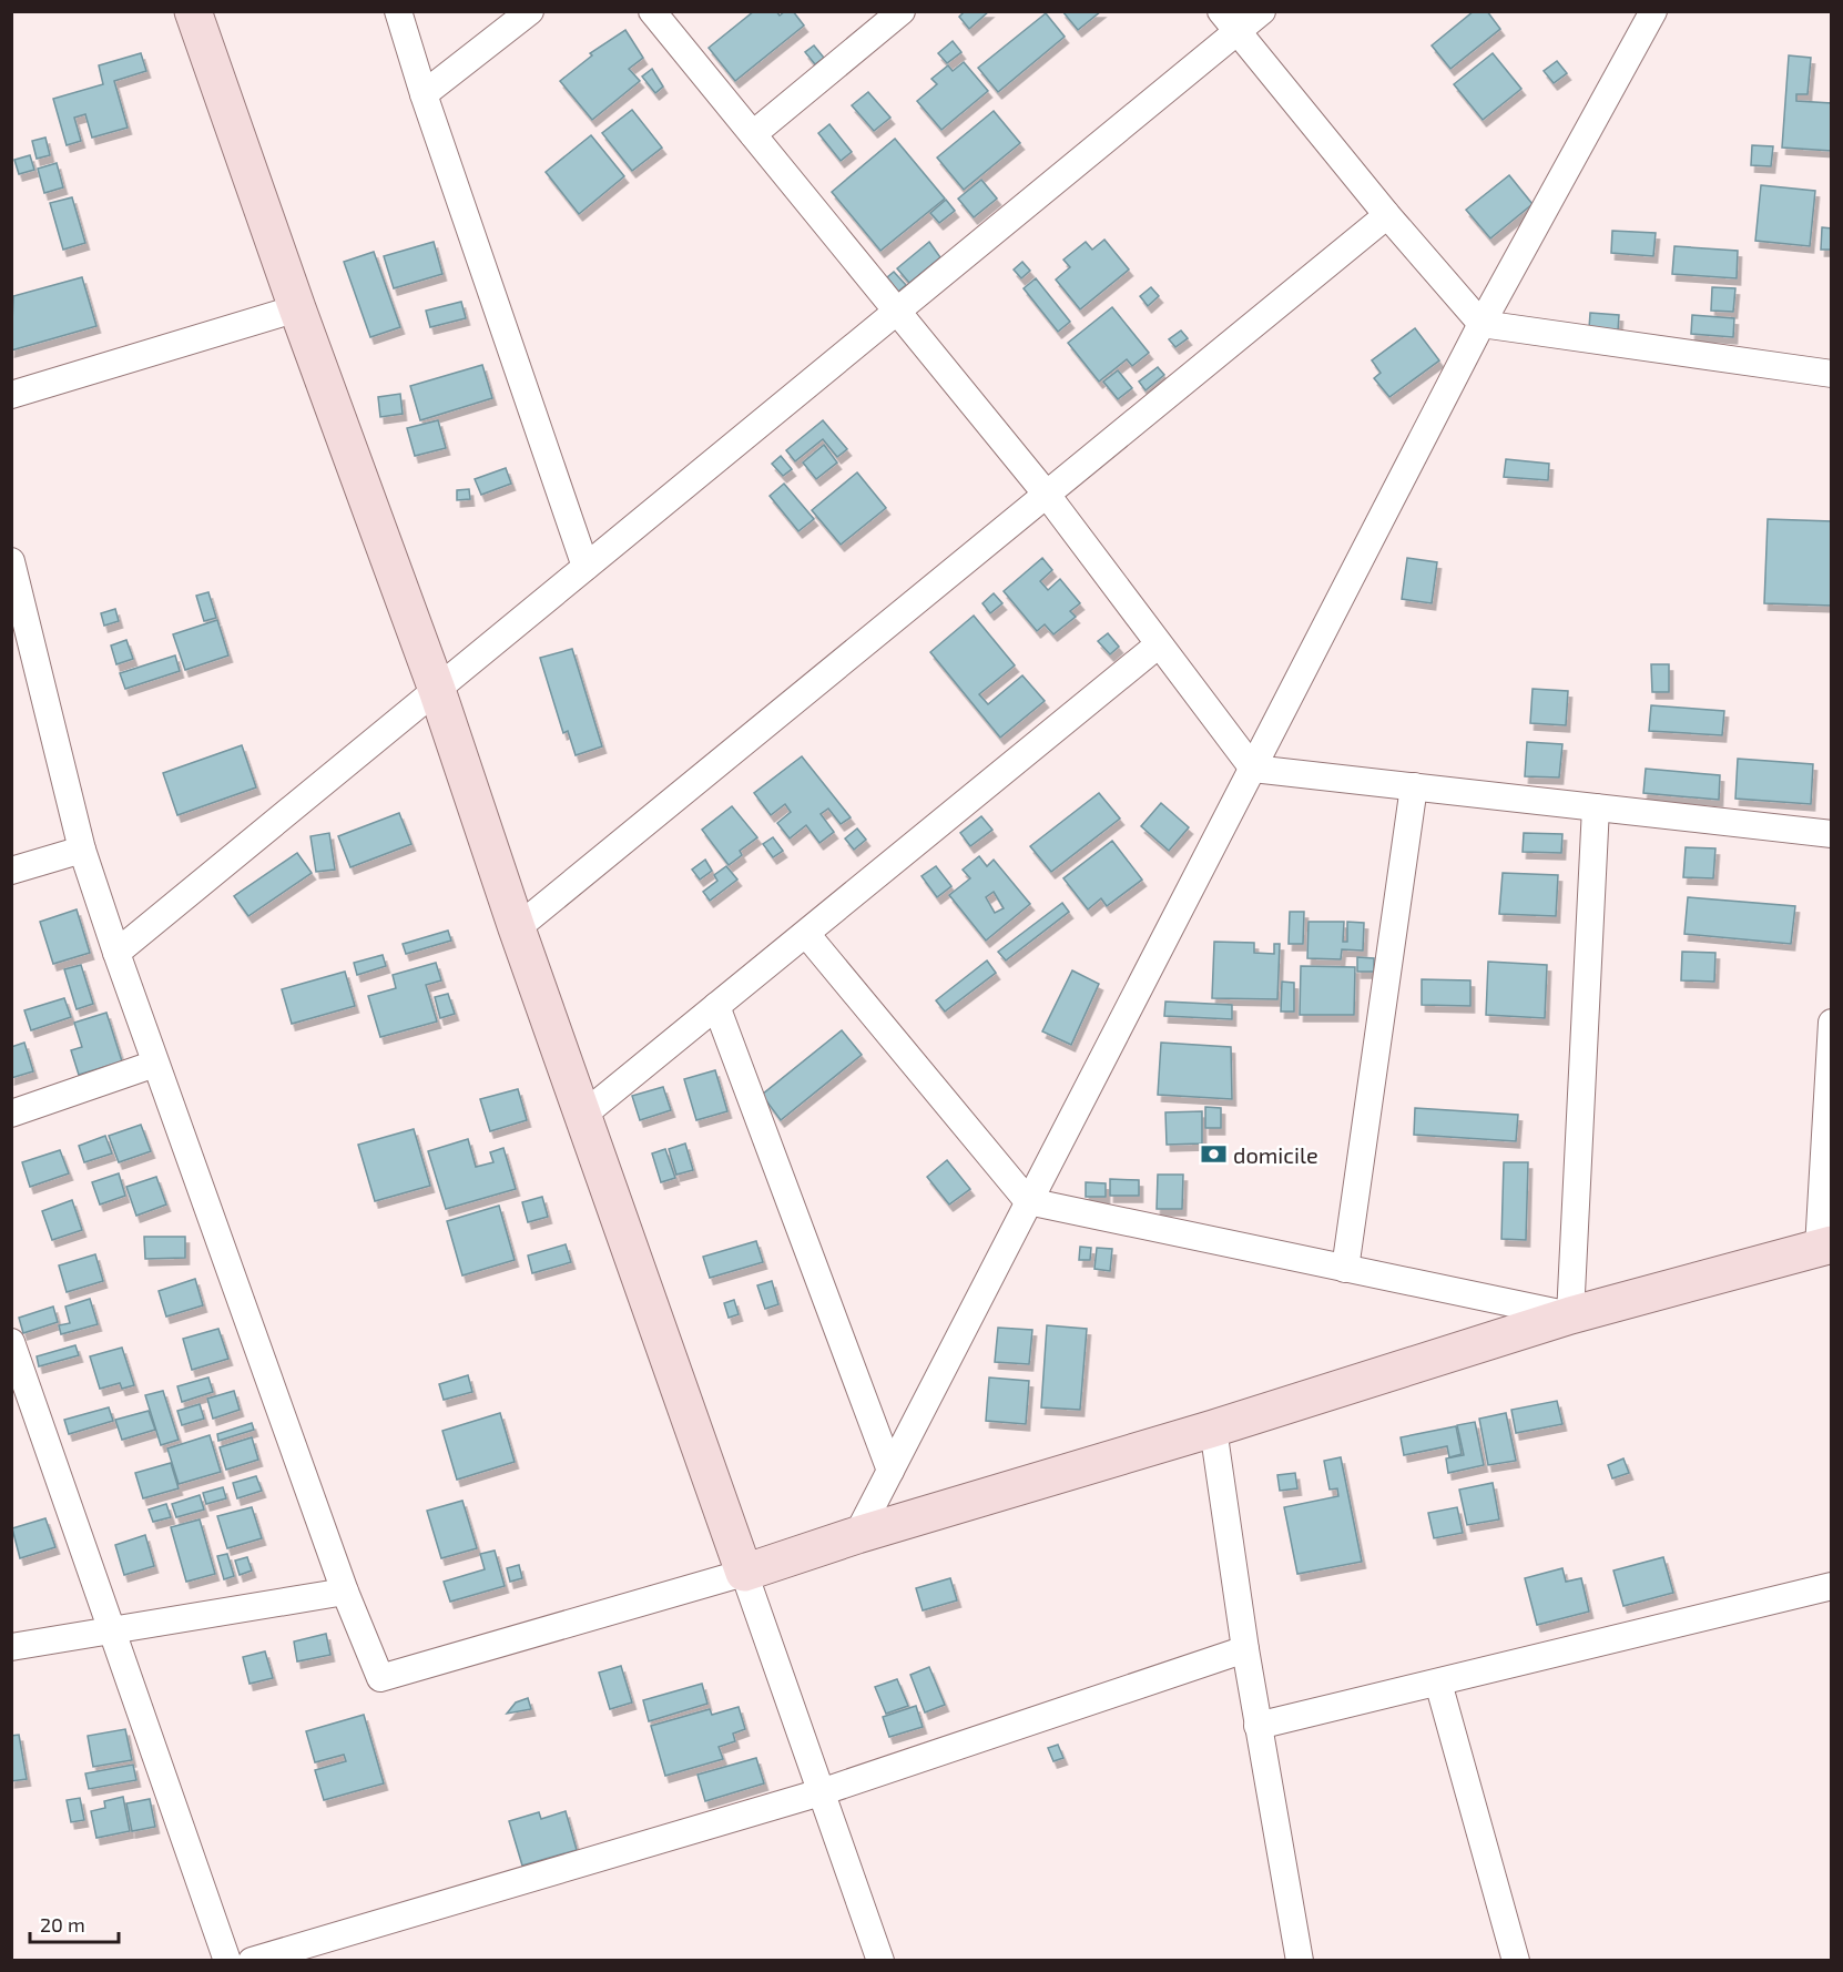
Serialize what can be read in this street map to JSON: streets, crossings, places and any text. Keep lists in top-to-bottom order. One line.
{"places":{"bank":["domicile"]},"scale_bar":"20 m"}
